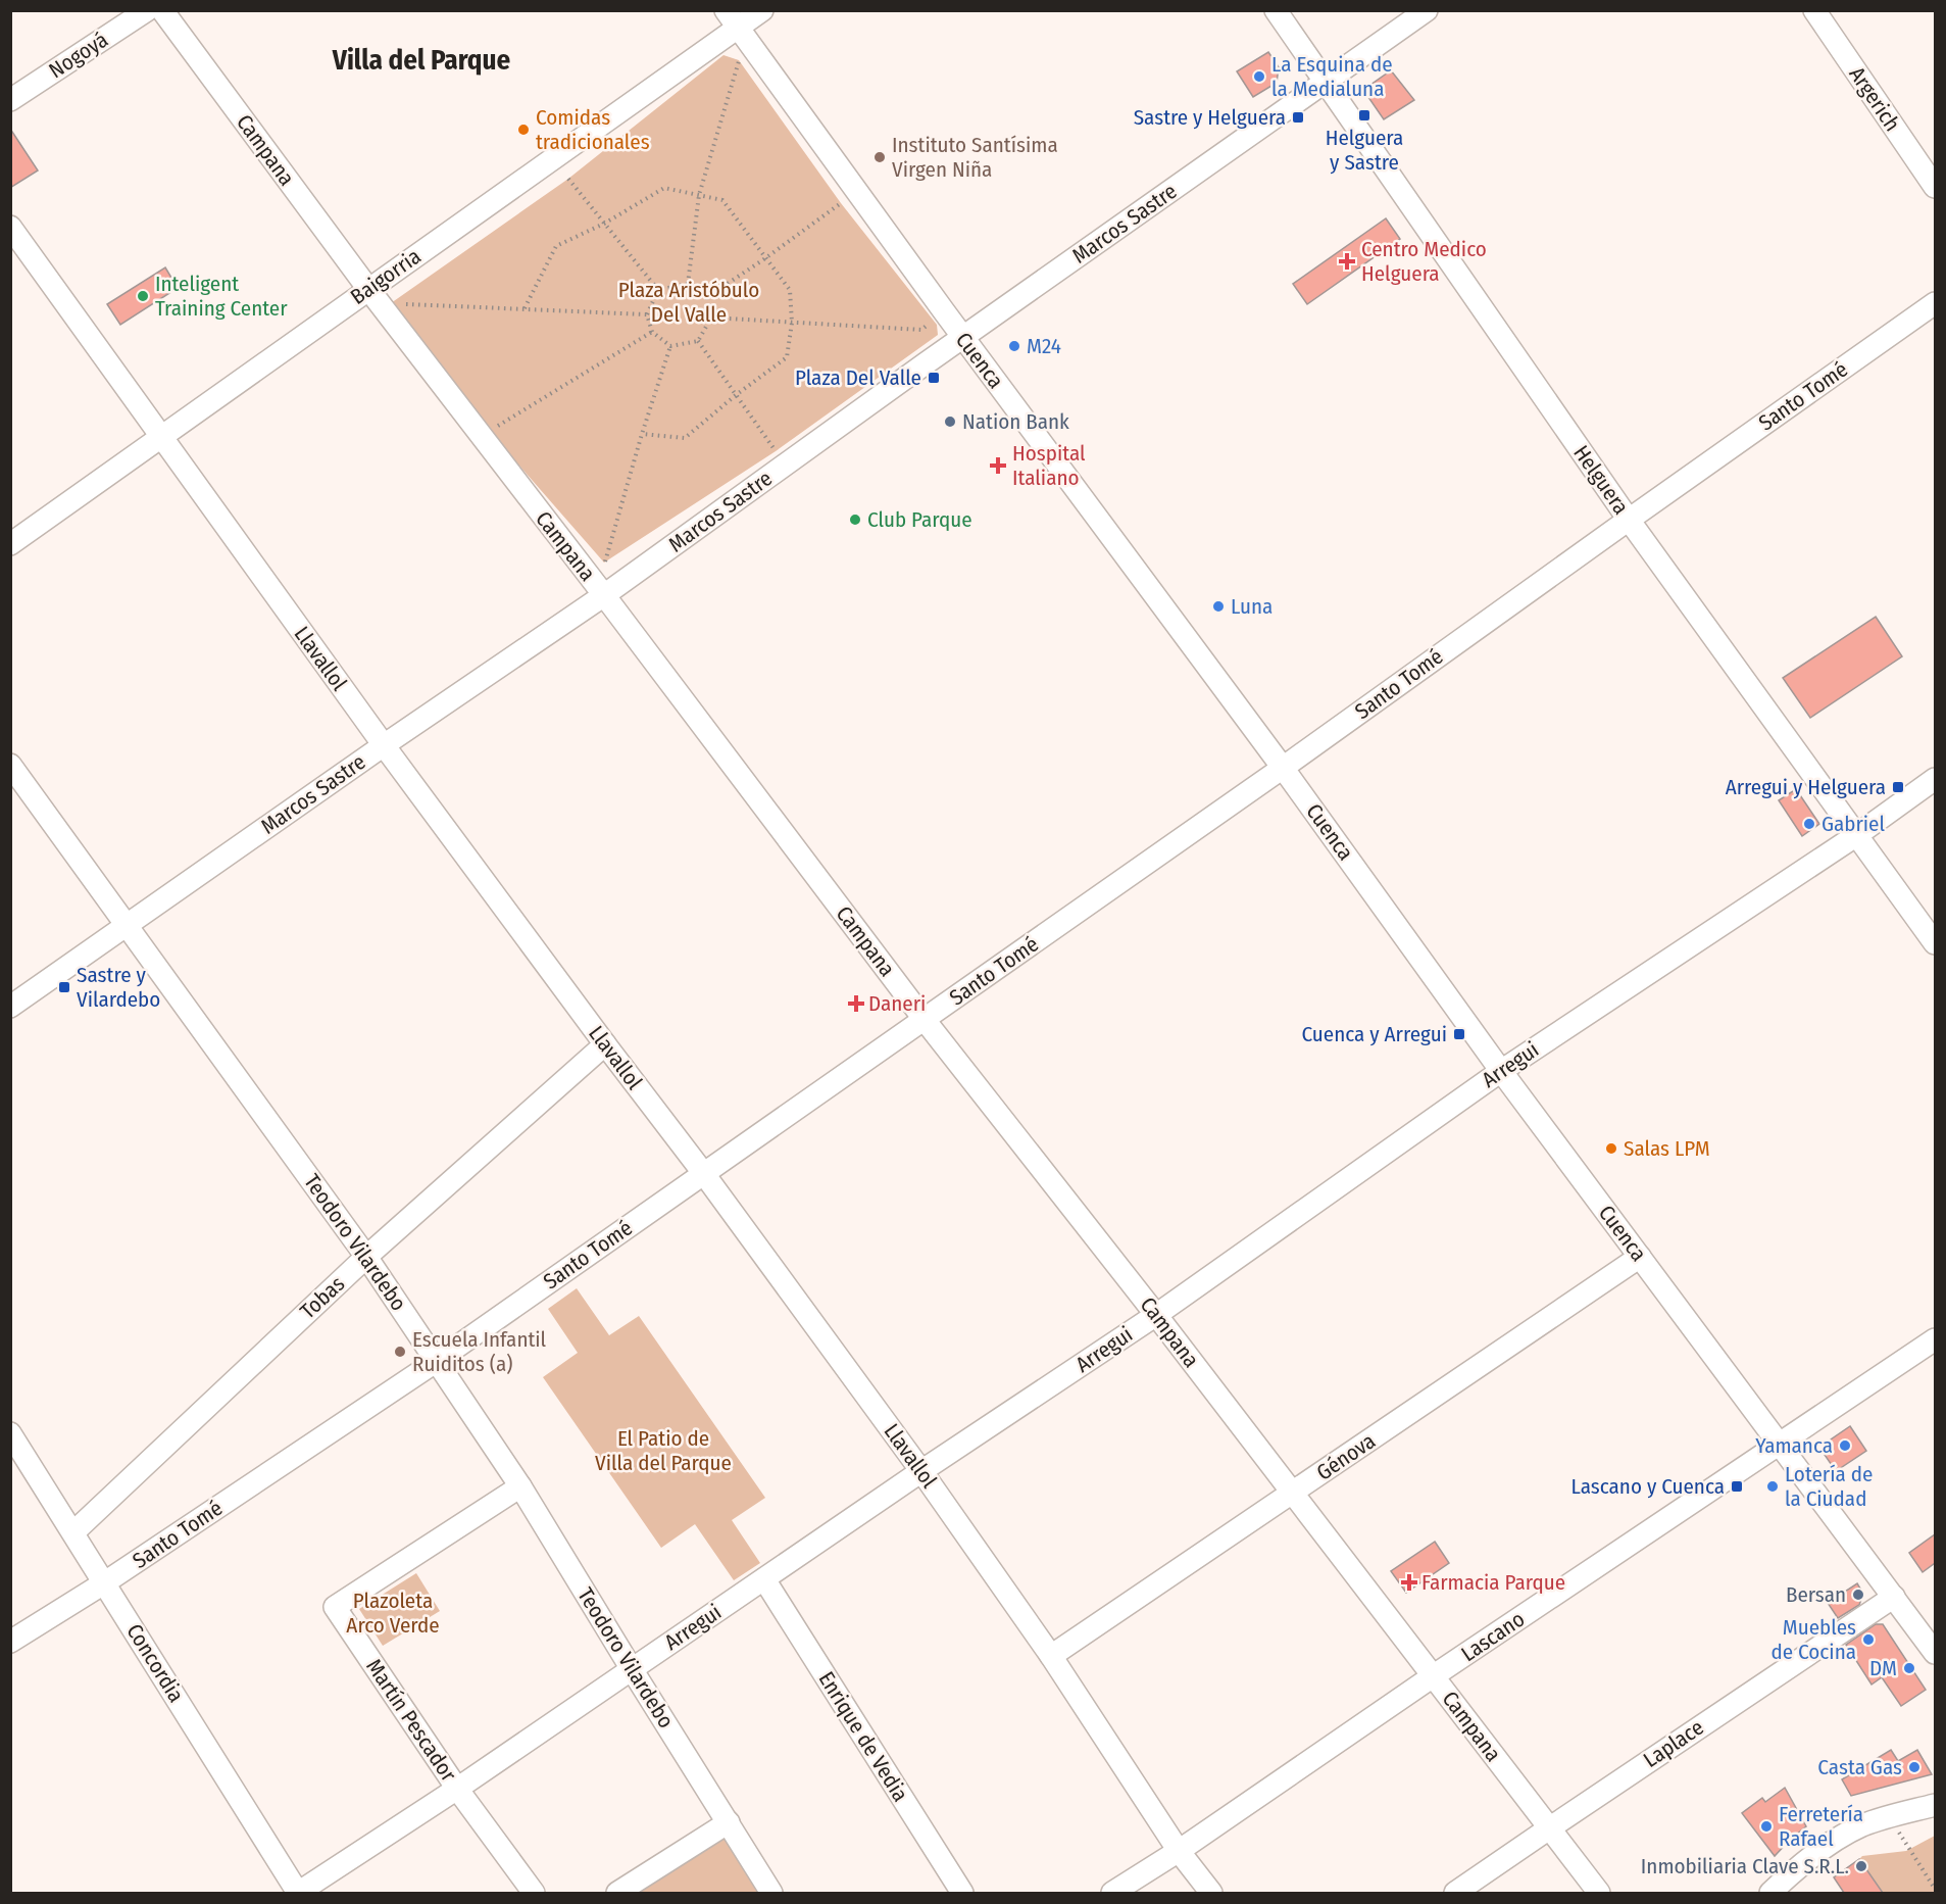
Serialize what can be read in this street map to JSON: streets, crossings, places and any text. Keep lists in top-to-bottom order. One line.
{"streets":{"street":["Nogoyá","Argerich","Campana","Marcos Sastre","Baigorria","Cuenca","Santo Tomé","Helguera","Llavallol","Arregui","Teodoro Vilardebo","Tobas","Génova","Lascano","Concordia","Martín Pescador","Enrique de Vedia","Laplace"]},"crossings":[["Campana","Marcos Sastre"],["Campana","Baigorria"],["Campana","Santo Tomé"],["Campana","Arregui"],["Campana","Génova"],["Campana","Lascano"],["Campana","Laplace"],["Marcos Sastre","Cuenca"],["Marcos Sastre","Helguera"],["Marcos Sastre","Llavallol"],["Marcos Sastre","Teodoro Vilardebo"],["Baigorria","Cuenca"],["Baigorria","Llavallol"],["Cuenca","Santo Tomé"],["Cuenca","Arregui"],["Cuenca","Génova"],["Cuenca","Lascano"],["Cuenca","Laplace"],["Santo Tomé","Helguera"],["Santo Tomé","Llavallol"],["Santo Tomé","Teodoro Vilardebo"],["Santo Tomé","Concordia"],["Helguera","Arregui"],["Llavallol","Arregui"],["Llavallol","Tobas"],["Llavallol","Génova"],["Llavallol","Lascano"],["Arregui","Teodoro Vilardebo"],["Arregui","Concordia"],["Arregui","Martín Pescador"],["Arregui","Enrique de Vedia"],["Teodoro Vilardebo","Tobas"],["Teodoro Vilardebo","Martín Pescador"],["Tobas","Concordia"]],"districts":["Villa del Parque"],"parks":["Plaza Aristóbulo Del Valle","El Patio de Villa del Parque","Plazoleta Arco Verde"],"places":{"other":["La Esquina de la Medialuna","Comidas tradicionales","Instituto Santísima Virgen Niña","Inteligent Training Center","M24","Nation Bank","Club Parque","Luna","Gabriel","Salas LPM","Escuela Infantil Ruiditos (a)","Yamanca","Lotería de la Ciudad","Bersan","Muebles de Cocina","DM","Casta Gas","Ferretería Rafael","Inmobiliaria Clave S.R.L."],"transit":["Helguera y Sastre","Sastre y Helguera","Plaza Del Valle","Arregui y Helguera","Sastre y Vilardebo","Cuenca y Arregui","Lascano y Cuenca"],"health":["Centro Medico Helguera","Hospital Italiano","Daneri","Farmacia Parque"]}}
